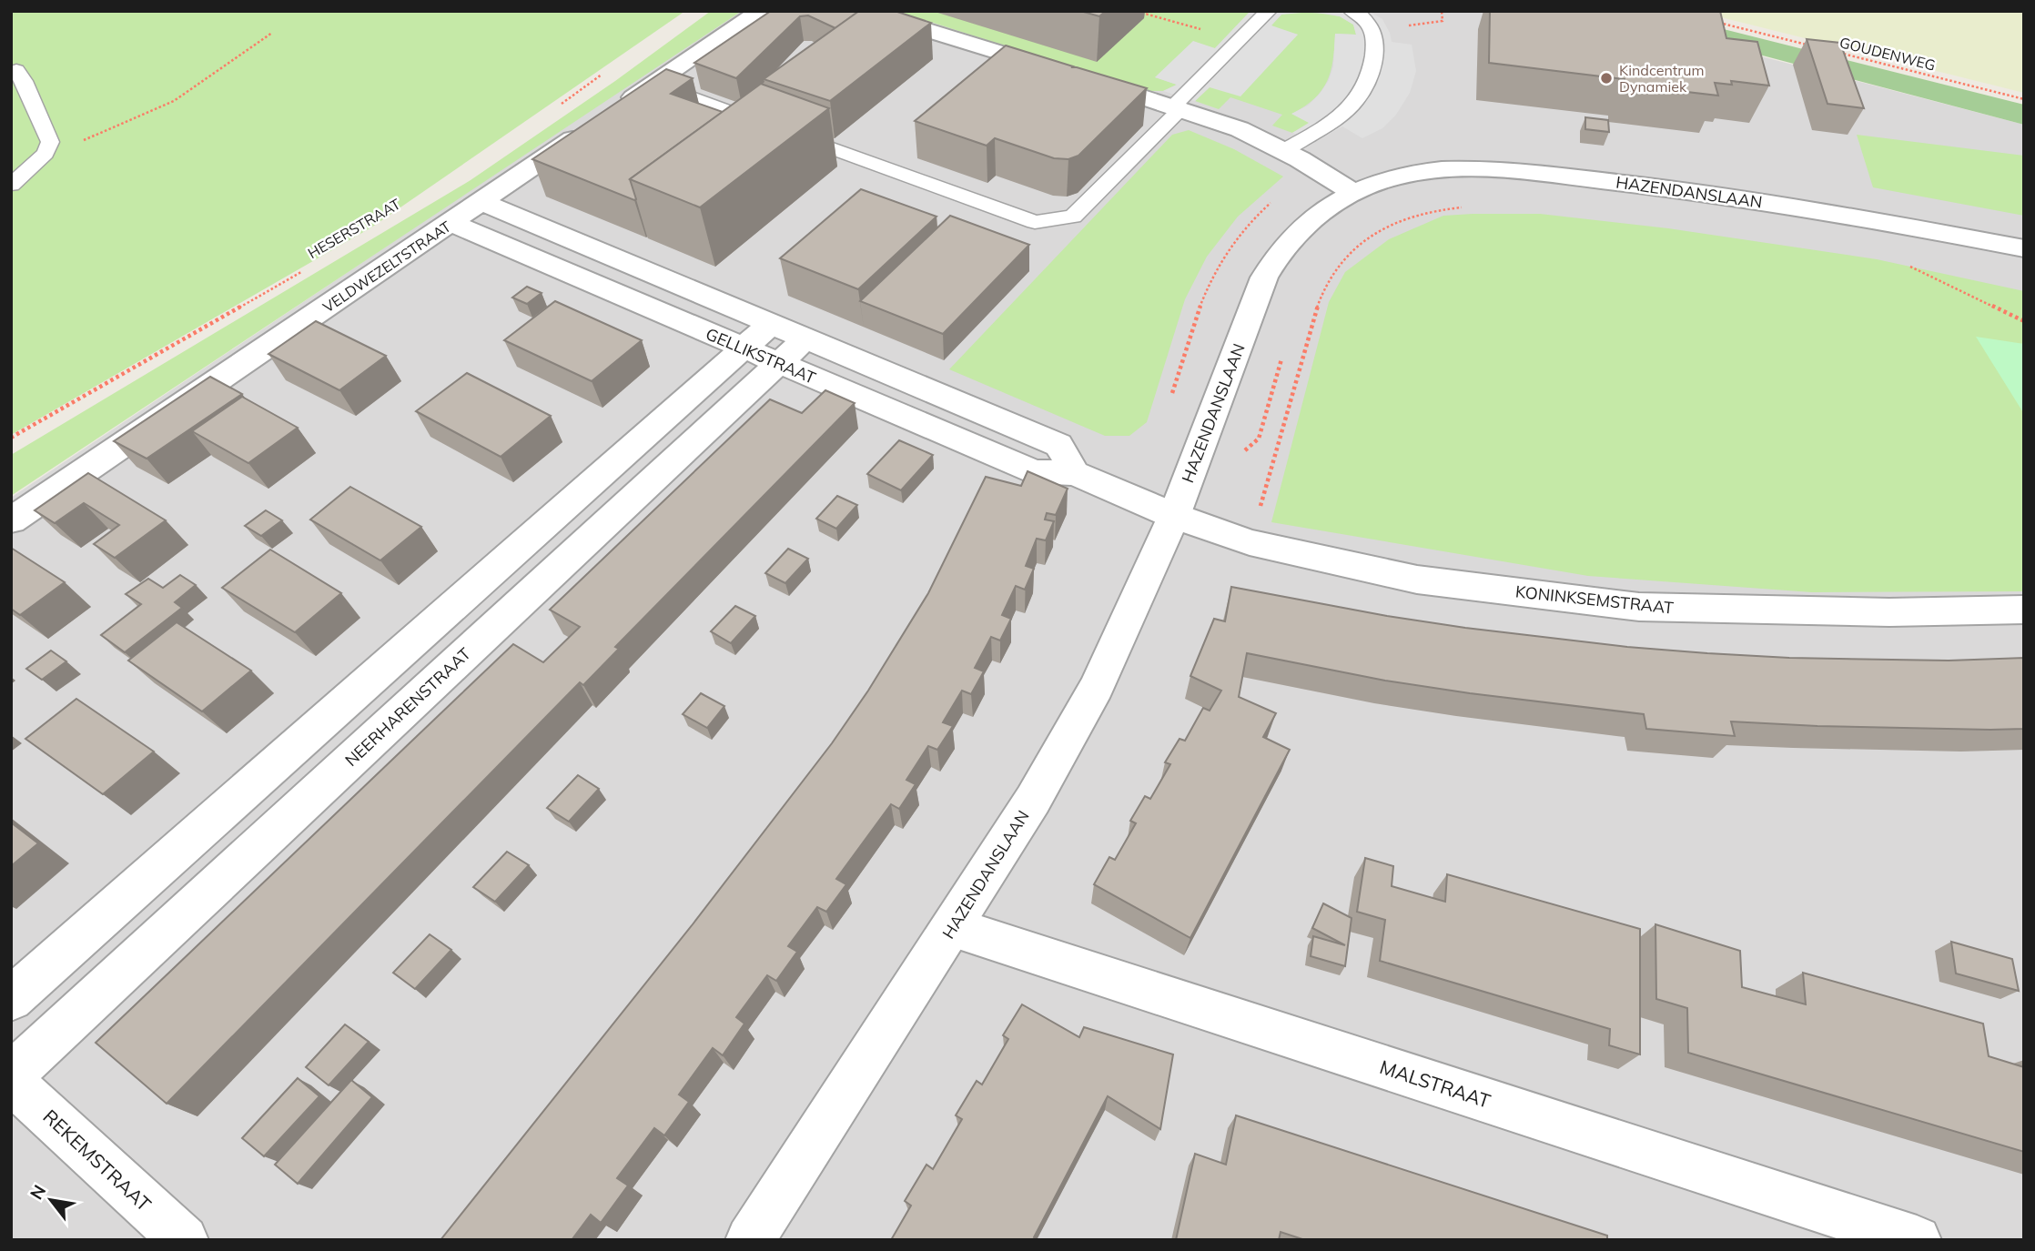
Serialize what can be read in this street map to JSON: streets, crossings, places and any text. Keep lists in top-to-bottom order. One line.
{"streets":{"street":["HAZENDANSLAAN","VELDWEZELTSTRAAT","GELLIKSTRAAT","KONINKSEMSTRAAT","NEERHARENSTRAAT","MALSTRAAT","REKEMSTRAAT"],"path":["GOUDENWEG","HESERSTRAAT"]},"crossings":[["HAZENDANSLAAN","GELLIKSTRAAT"],["HAZENDANSLAAN","KONINKSEMSTRAAT"],["HAZENDANSLAAN","MALSTRAAT"],["VELDWEZELTSTRAAT","GELLIKSTRAAT"],["GELLIKSTRAAT","KONINKSEMSTRAAT"],["GELLIKSTRAAT","NEERHARENSTRAAT"]],"places":["Kindcentrum Dynamiek"],"north":"top left"}
